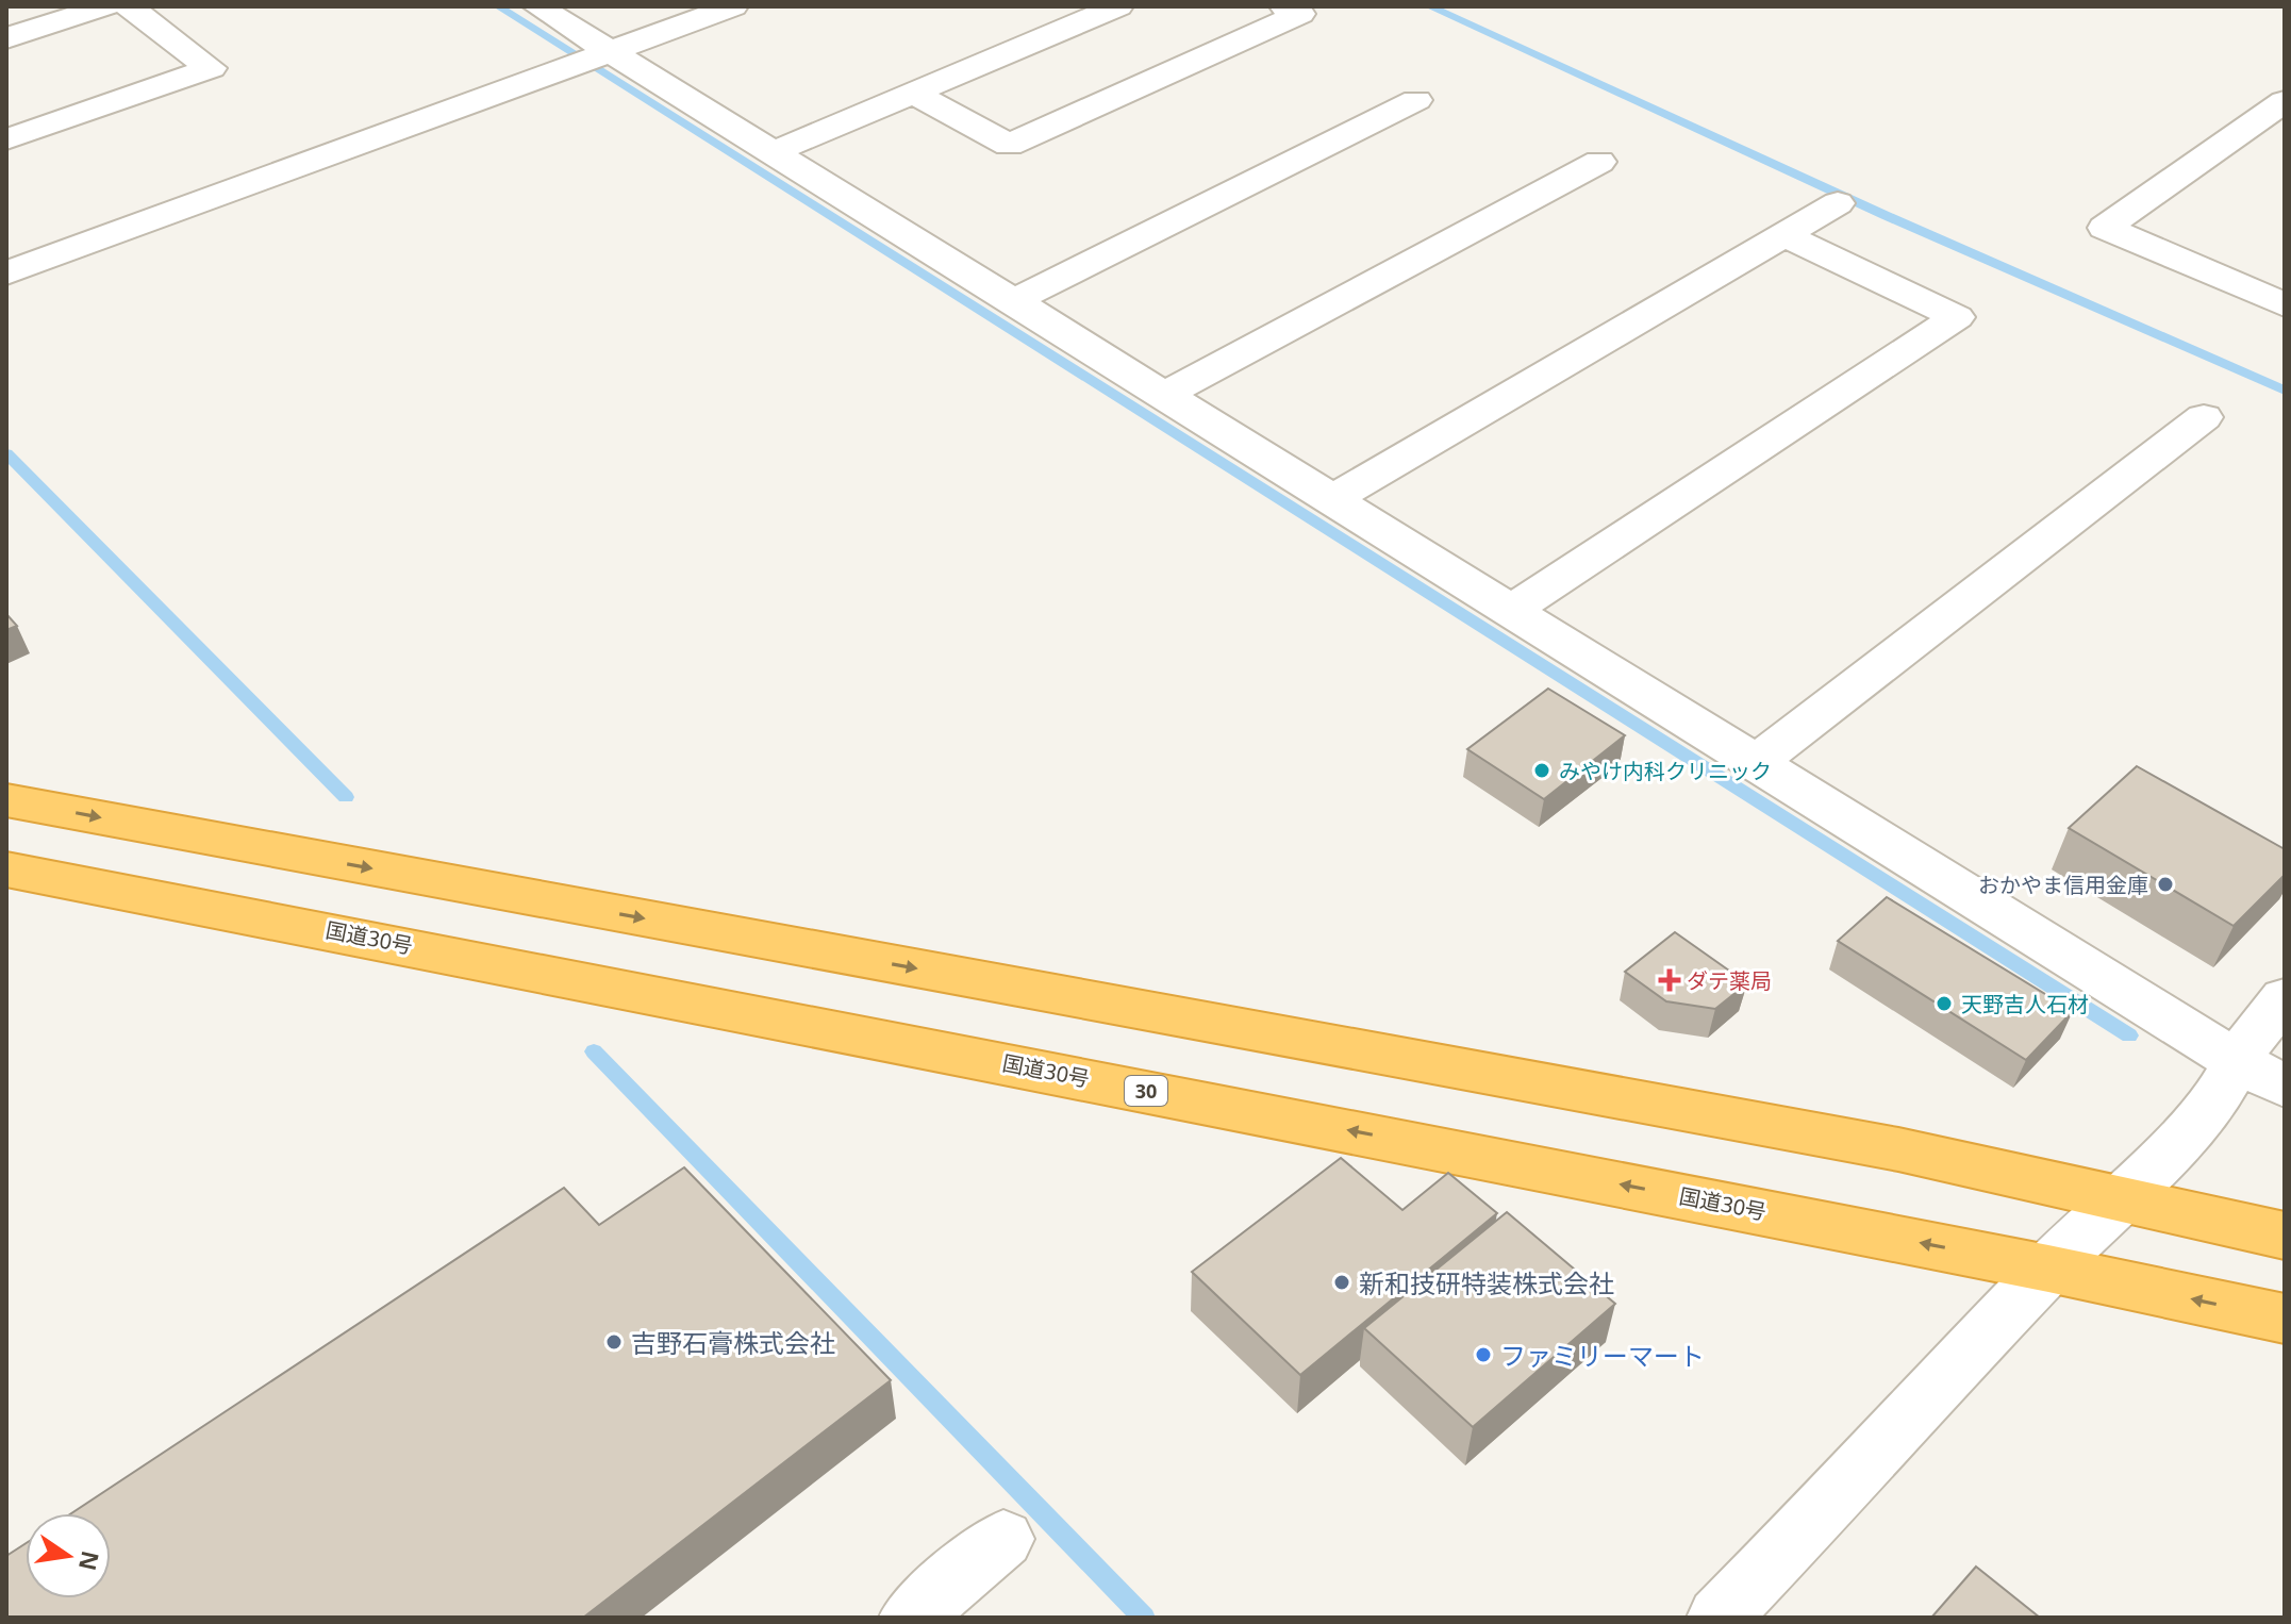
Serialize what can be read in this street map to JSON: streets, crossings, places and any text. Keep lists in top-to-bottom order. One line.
{"streets":{"highway":["国道30号","30"]},"places":{"other":["みやけ内科クリニック","おかやま信用金庫","天野吉人石材","新和技研特装株式会社","吉野石膏株式会社","ファミリーマート"],"health":["ダテ薬局"]},"north":"right"}
